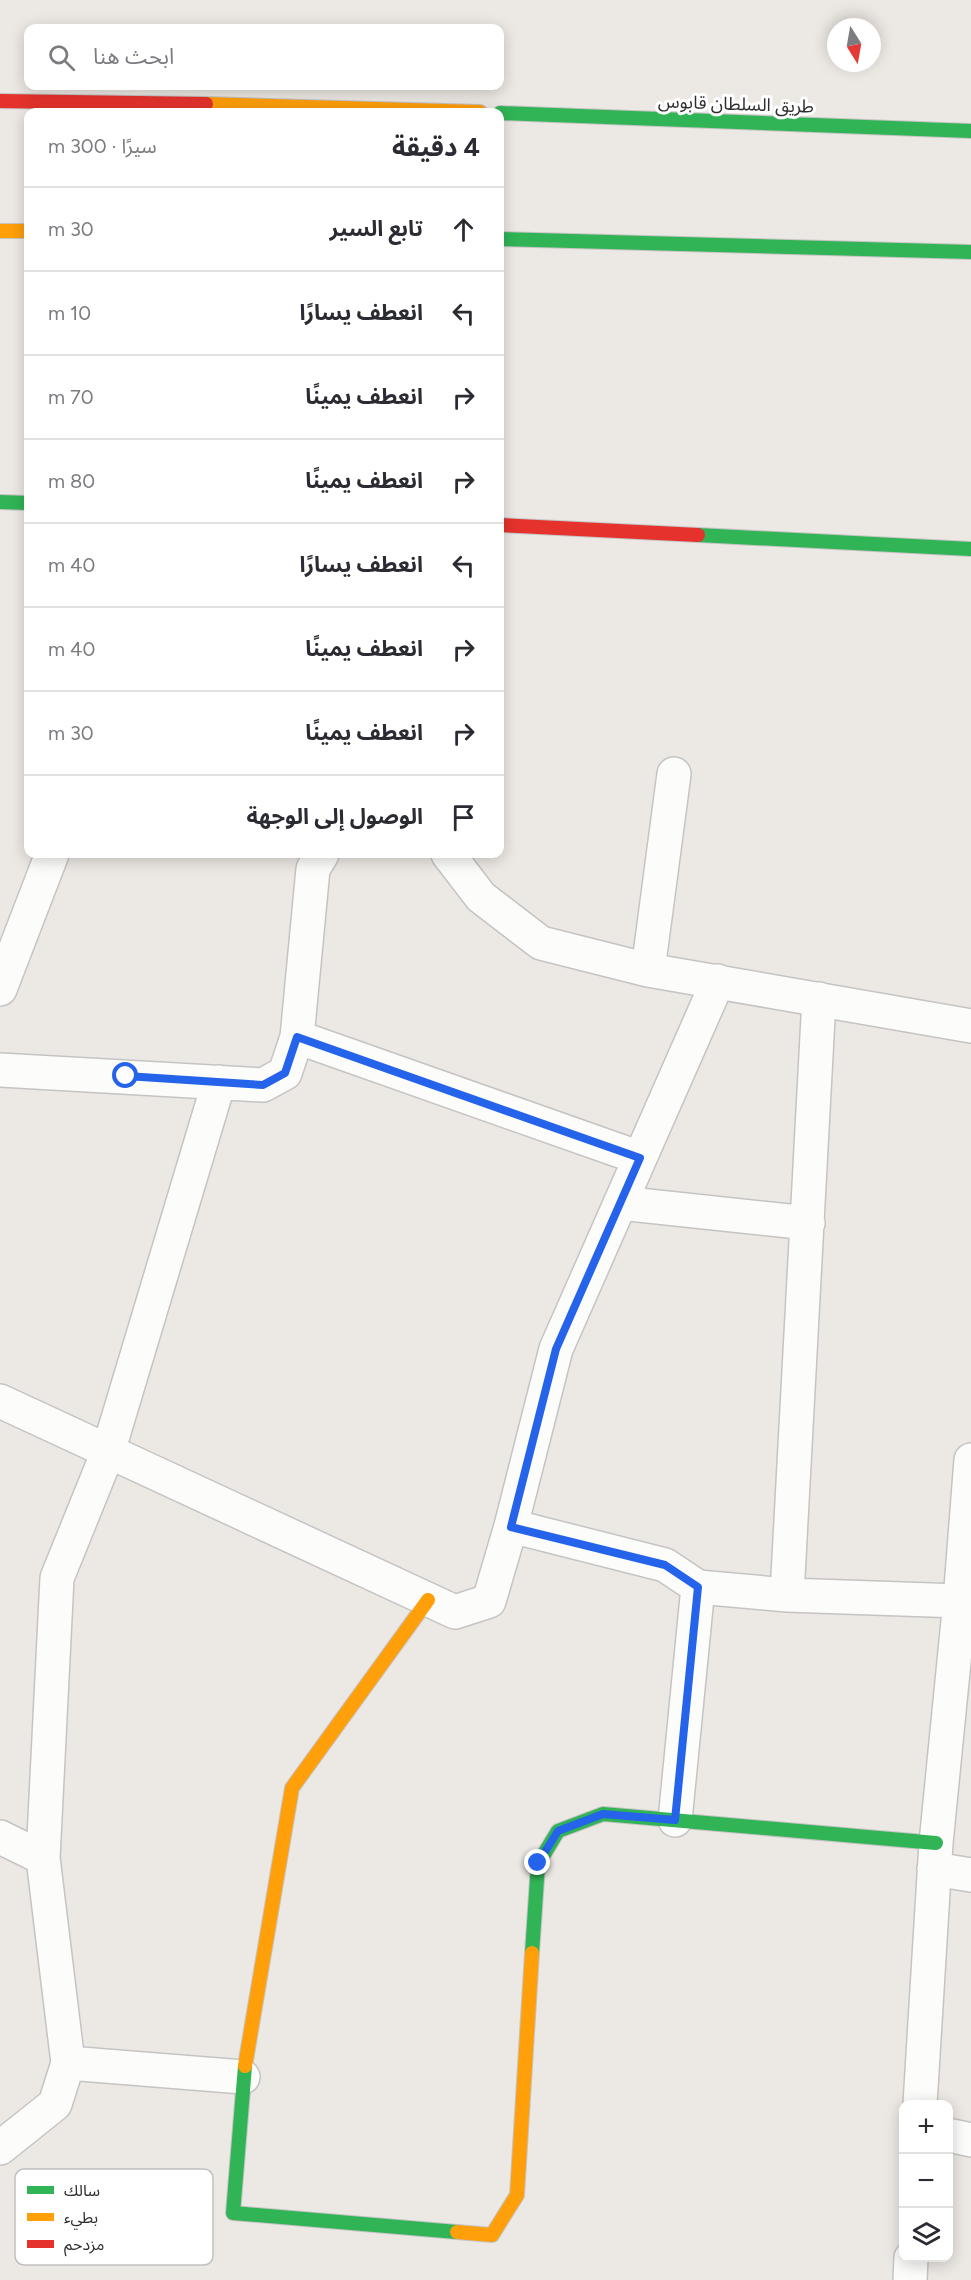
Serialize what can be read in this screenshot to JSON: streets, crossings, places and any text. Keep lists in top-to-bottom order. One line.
{"streets":{"main road":["طريق السلطان قابوس"]},"legend":["سالك","بطيء","مزدحم"],"north":"bottom","page":{"search":"ابحث هنا","heading":["4 دقيقة","سيرًا · 300 m"],"list":[["تابع السير","30 m"],["انعطف يسارًا","10 m"],["انعطف يمينًا","70 m"],["انعطف يمينًا","80 m"],["انعطف يسارًا","40 m"],["انعطف يمينًا","40 m"],["انعطف يمينًا","30 m"],"الوصول إلى الوجهة"],"map_buttons":["+","−"]}}
